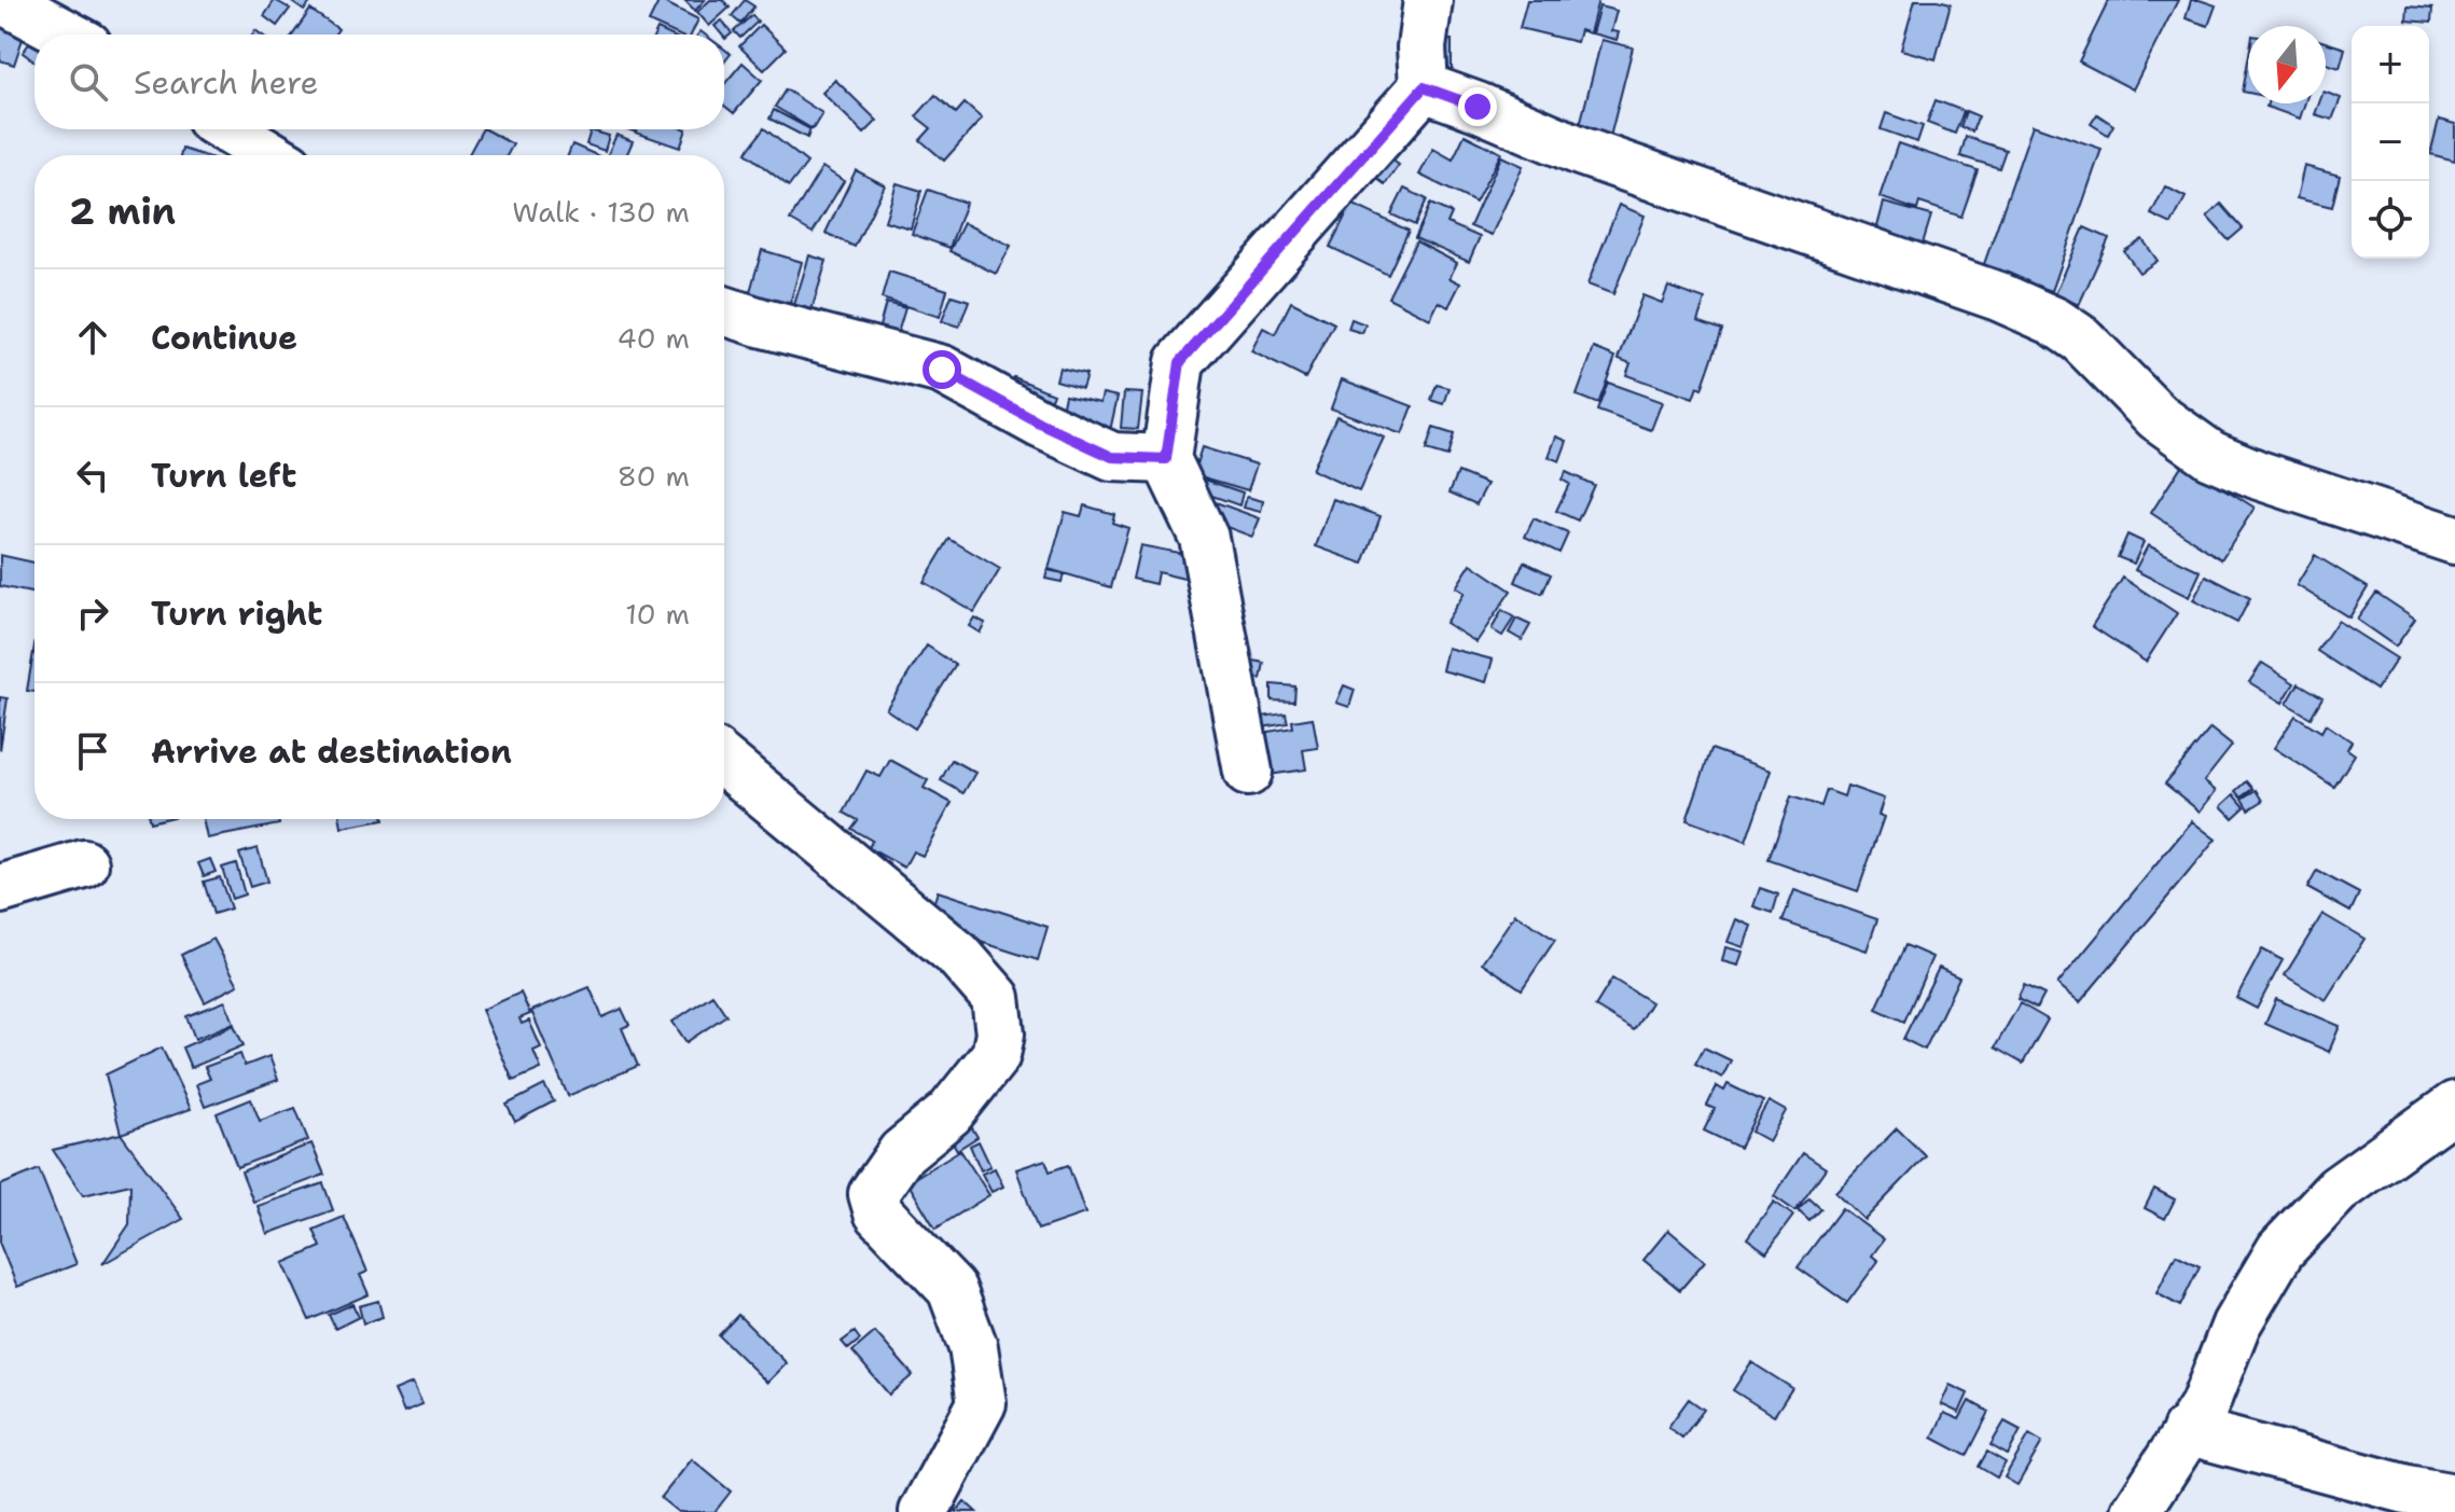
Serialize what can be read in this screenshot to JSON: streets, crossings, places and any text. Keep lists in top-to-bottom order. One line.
{"north":"bottom","page":{"map_buttons":["+","−"],"search":"Search here","heading":["2 min","Walk · 130 m"],"list":[["Continue","40 m"],["Turn left","80 m"],["Turn right","10 m"],"Arrive at destination"]}}
